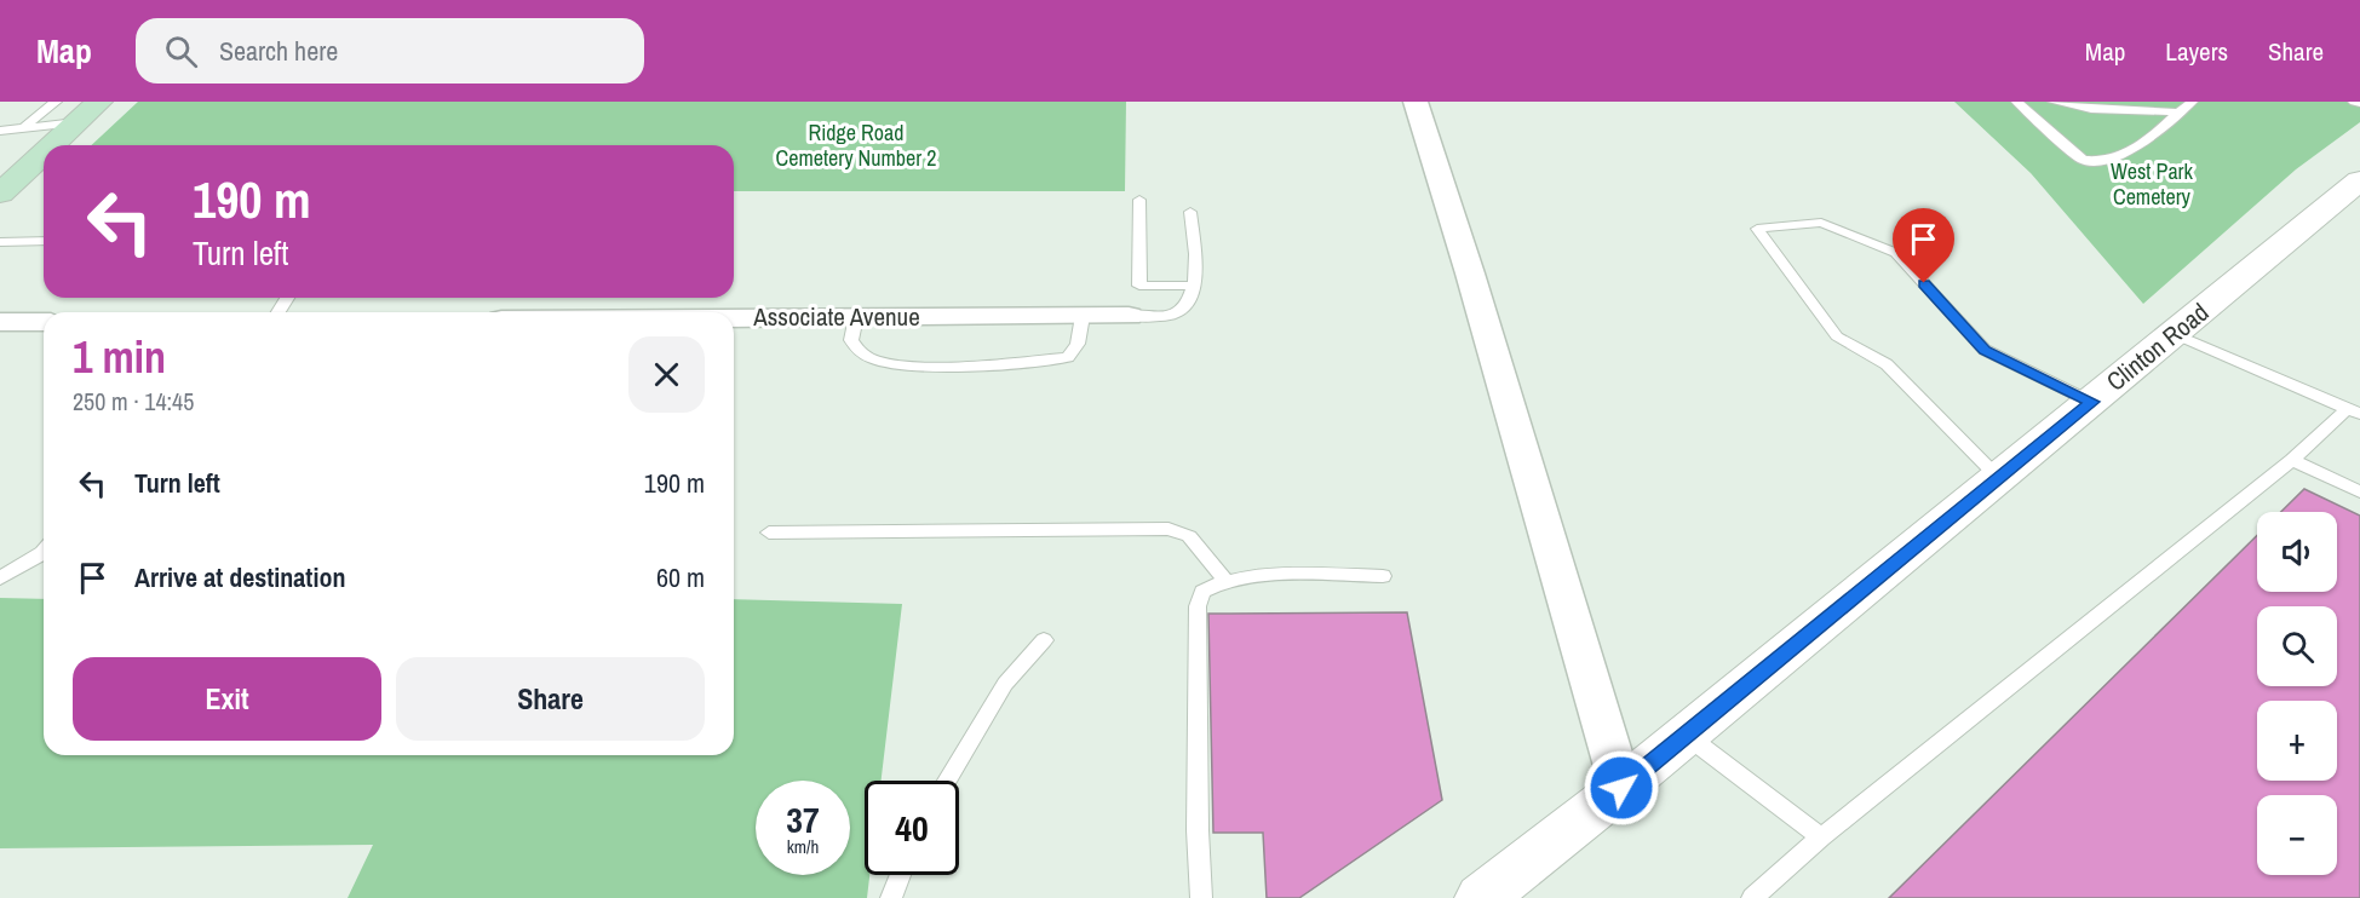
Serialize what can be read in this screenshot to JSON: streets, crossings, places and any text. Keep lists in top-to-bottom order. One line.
{"streets":{"street":["Associate Avenue","Clinton Road"]},"parks":["Ridge Road Cemetery Number 2","West Park Cemetery"],"page":{"header":"Map","search":"Search here","nav":["Map","Layers","Share"],"turn":["190 m","Turn left"],"heading":["1 min","250 m · 14:45"],"list":[{"name":"Turn left","value":"190 m"},{"name":"Arrive at destination","value":"60 m"}],"map_buttons":["+","−"],"buttons":["Exit","Share"],"speed":"37 km/h","limit":"40"}}
